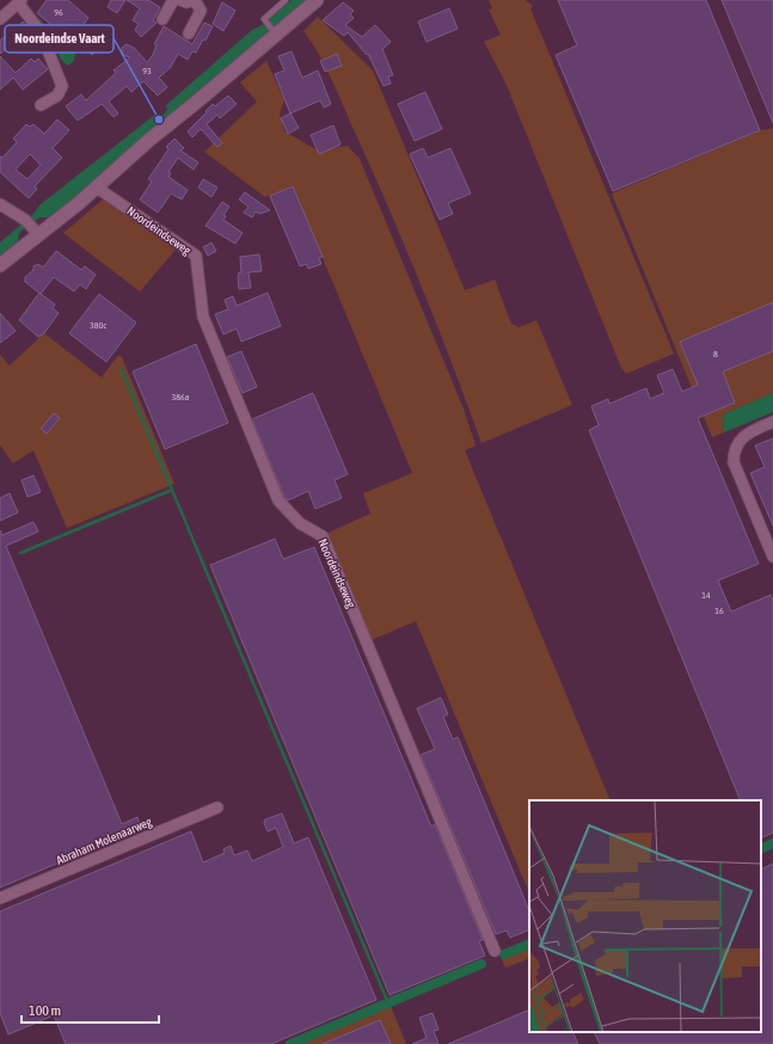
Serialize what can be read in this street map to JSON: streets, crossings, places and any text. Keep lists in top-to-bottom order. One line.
{"streets":{"street":["Noordeindseweg","Abraham Molenaarweg"]},"places":["Noordeindse Vaart"],"house_numbers":["96","93","380c","8","386a","14","16"],"scale_bar":"100 m"}
